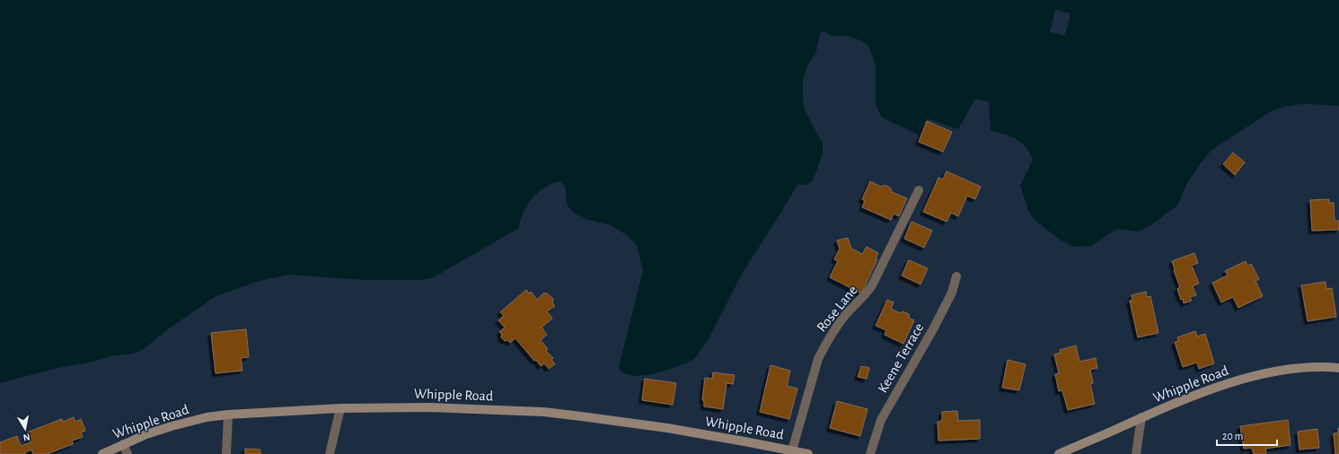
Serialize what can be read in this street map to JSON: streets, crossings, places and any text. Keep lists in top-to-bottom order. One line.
{"streets":{"main road":["Whipple Road"],"street":["Rose Lane","Keene Terrace"]},"crossings":[["Rose Lane","Whipple Road"]],"scale_bar":"20 m","north":"bottom"}
